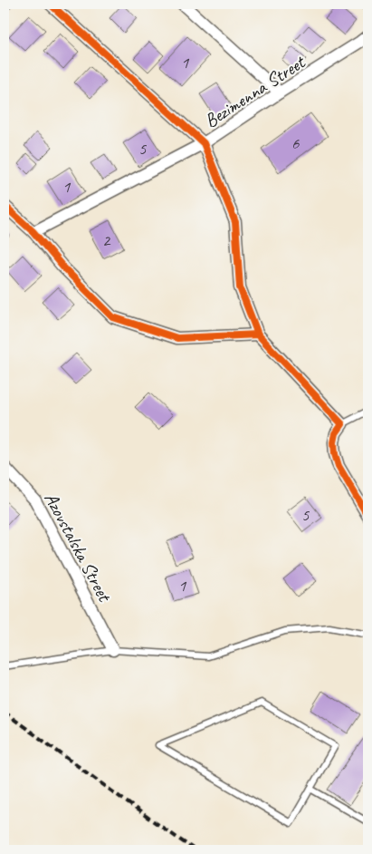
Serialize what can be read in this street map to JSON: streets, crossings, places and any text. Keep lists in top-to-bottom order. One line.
{"streets":{"street":["Bezimenna Street","Azovstalska Street"]},"house_numbers":["1","6","5","1","2","5","1"]}
